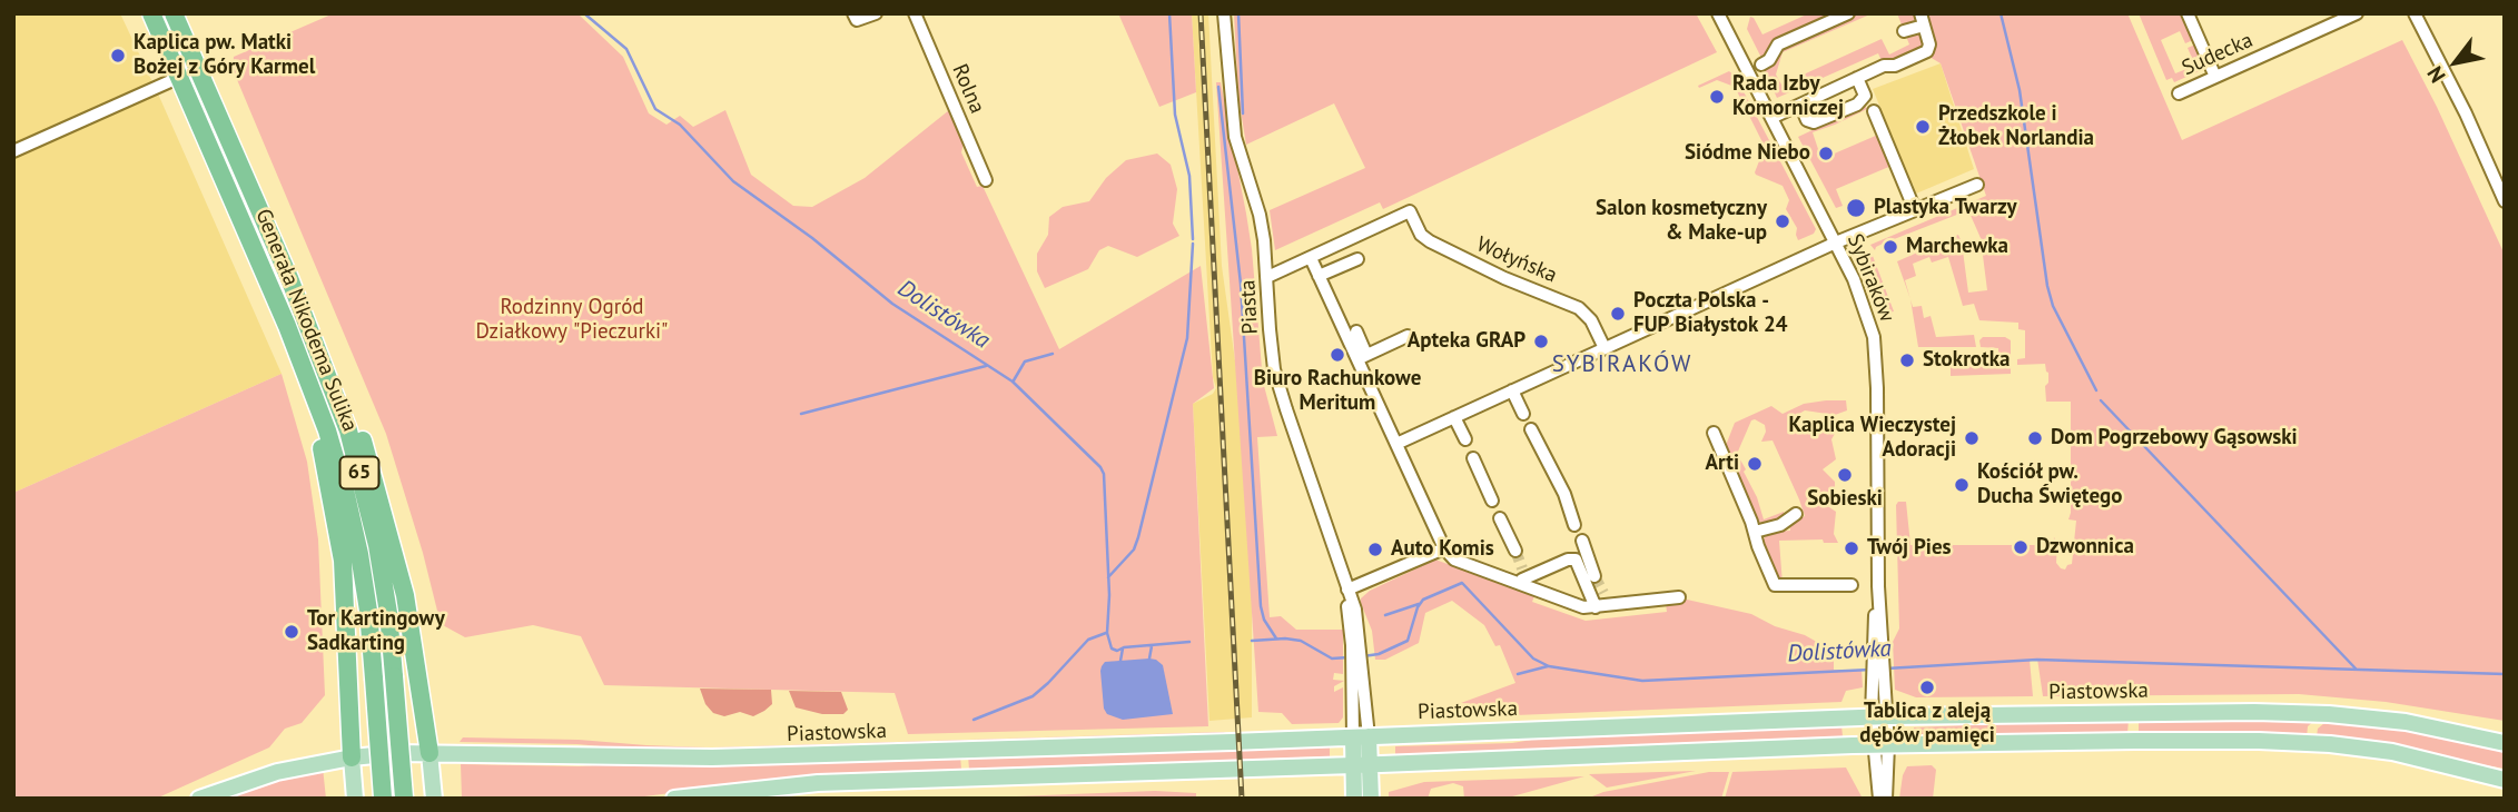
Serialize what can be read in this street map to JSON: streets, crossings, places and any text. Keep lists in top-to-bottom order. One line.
{"streets":{"highway":["Generała Nikodema Sulika","65"],"main road":["Piastowska"],"street":["Sudecka","Rolna","Wołyńska","Sybiraków","Piasta"]},"crossings":[["Sybiraków","Piastowska"],["Piasta","Piastowska"]],"districts":["SYBIRAKÓW"],"water":["Dolistówka"],"parks":["Rodzinny Ogród Działkowy \"Pieczurki\""],"places":["Kaplica pw. Matki Bożej z Góry Karmel","Rada Izby Komorniczej","Przedszkole i Żłobek Norlandia","Siódme Niebo","Plastyka Twarzy","Salon kosmetyczny & Make-up","Marchewka","Poczta Polska - FUP Białystok 24","Apteka GRAP","Biuro Rachunkowe Meritum","Stokrotka","Kaplica Wieczystej Adoracji","Dom Pogrzebowy Gąsowski","Arti","Sobieski","Kościół pw. Ducha Świętego","Dzwonnica","Twój Pies","Auto Komis","Tor Kartingowy Sadkarting","Tablica z aleją dębów pamięci"],"north":"bottom left"}
